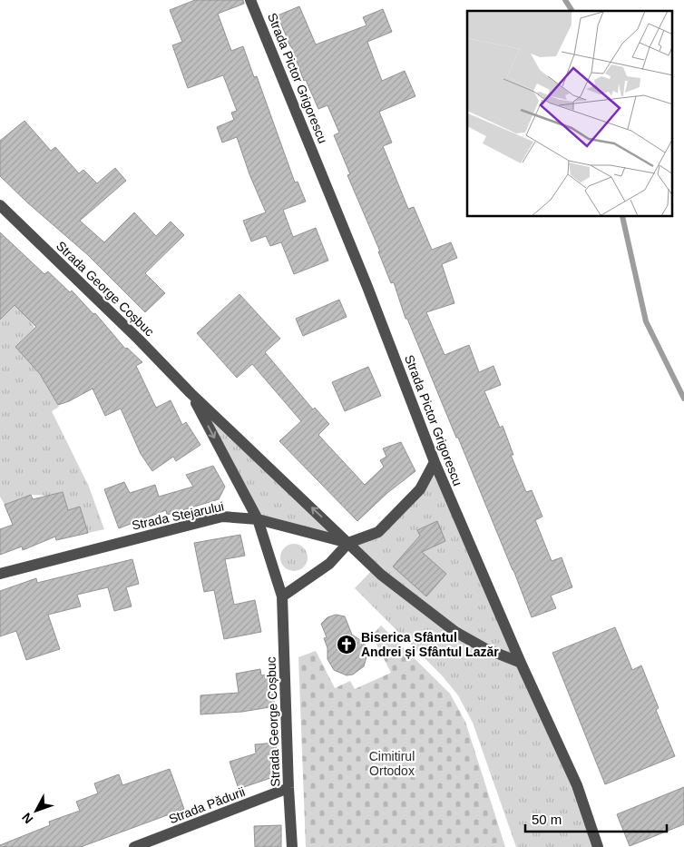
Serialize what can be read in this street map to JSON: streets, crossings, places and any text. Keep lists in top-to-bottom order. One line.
{"streets":{"street":["Strada Pictor Grigorescu","Strada George Coșbuc","Strada Stejarului","Strada Pădurii"]},"crossings":[["Strada Pictor Grigorescu","Strada George Coșbuc"],["Strada George Coșbuc","Strada Stejarului"],["Strada George Coșbuc","Strada Pădurii"]],"parks":["Cimitirul Ortodox"],"places":{"church":["Biserica Sfântul Andrei și Sfântul Lazăr"]},"scale_bar":"50 m","north":"bottom left"}
